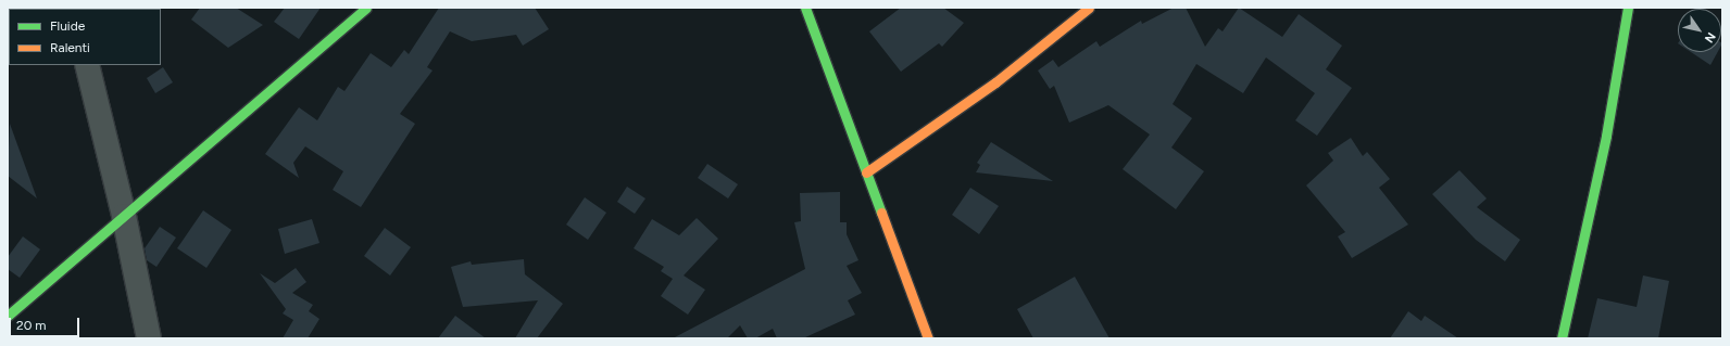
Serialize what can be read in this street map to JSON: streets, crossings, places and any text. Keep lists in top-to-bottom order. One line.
{"legend":["Fluide","Ralenti"],"scale_bar":"20 m","north":"bottom right"}
